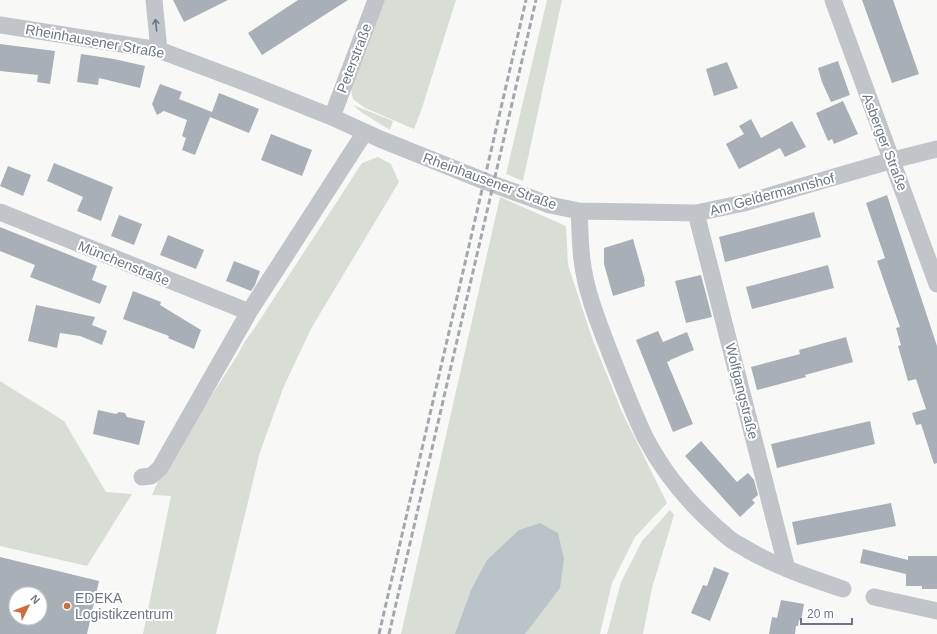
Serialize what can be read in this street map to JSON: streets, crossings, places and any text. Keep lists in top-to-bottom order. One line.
{"streets":{"street":["Rheinhausener Straße","Peterstraße","Asberger Straße","Am Geldermannshof","Münchenstraße","Wolfgangstraße"]},"crossings":[["Rheinhausener Straße","Peterstraße"],["Rheinhausener Straße","Am Geldermannshof"],["Asberger Straße","Am Geldermannshof"],["Am Geldermannshof","Wolfgangstraße"]],"places":["EDEKA Logistikzentrum"],"scale_bar":"20 m","north":"top right"}
